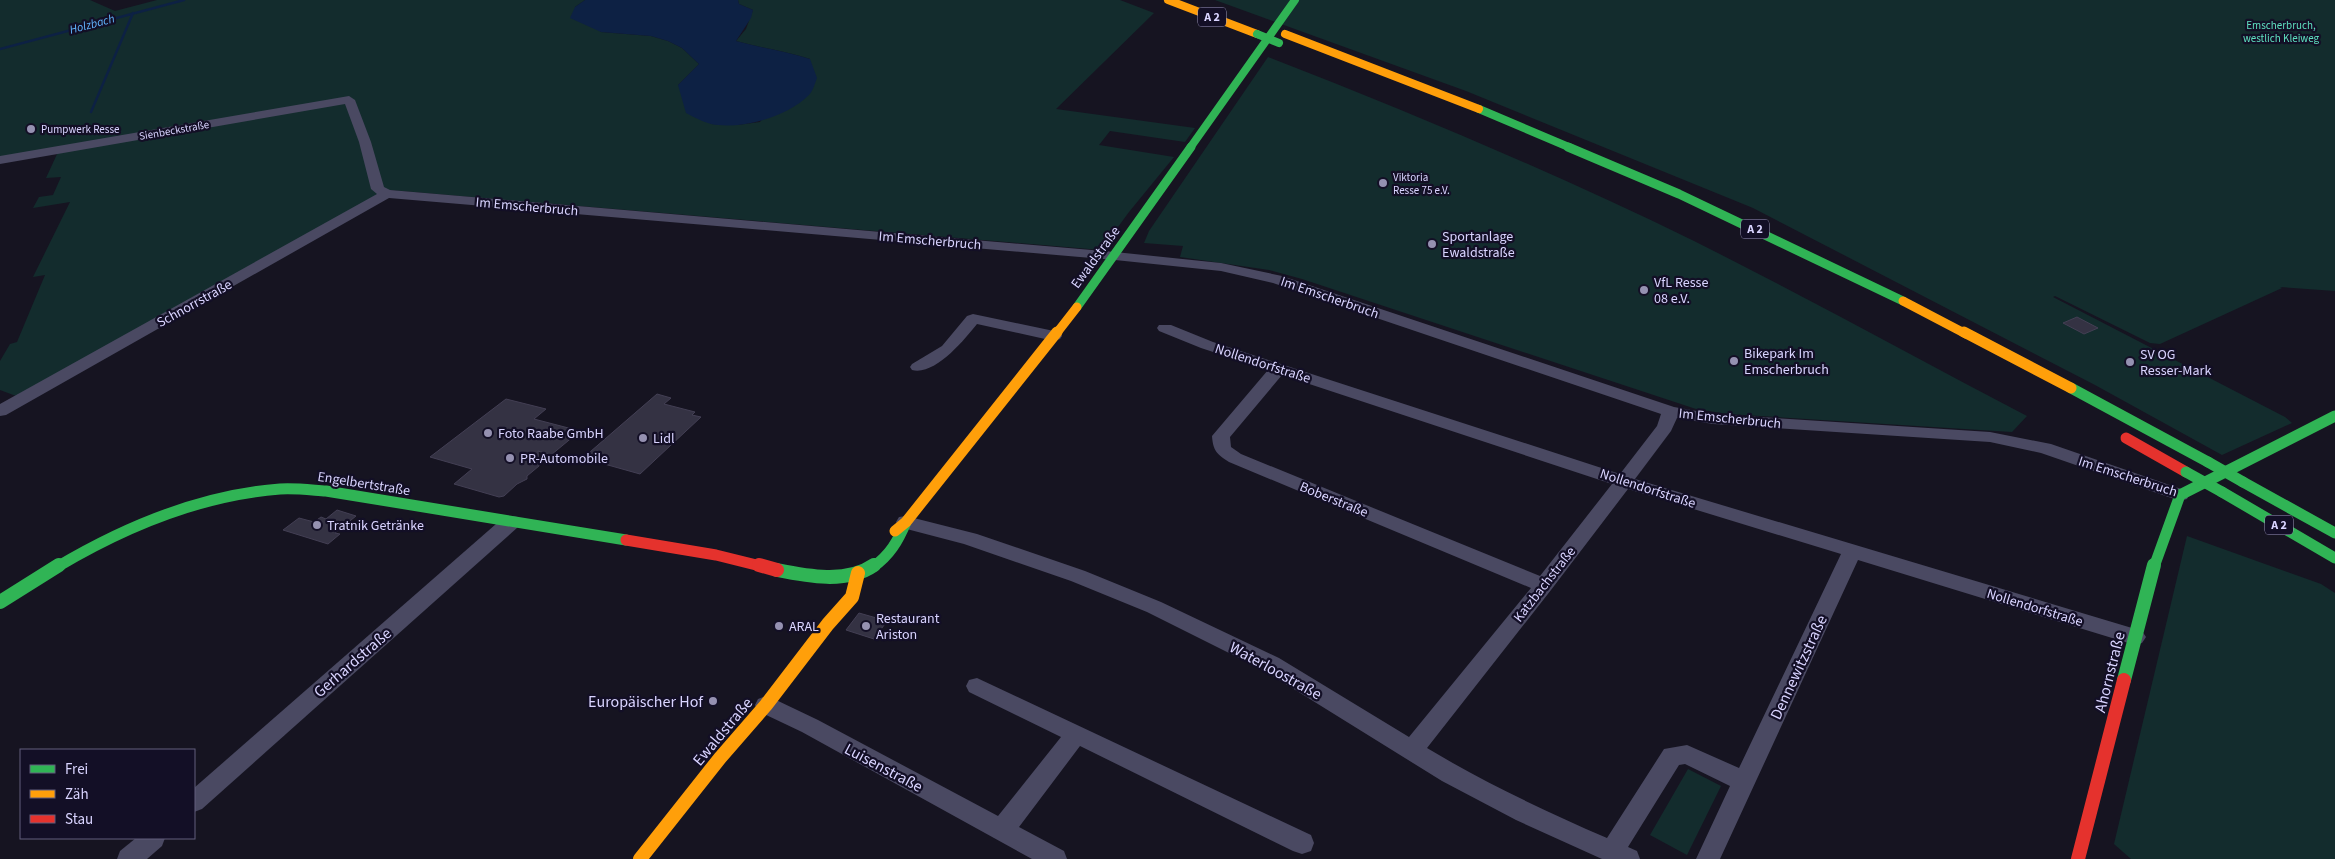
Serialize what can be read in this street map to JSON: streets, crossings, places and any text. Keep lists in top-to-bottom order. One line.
{"streets":{"main road":["A 2","Im Emscherbruch","Ewaldstraße","Engelbertstraße","Ahornstraße"],"street":["Sienbeckstraße","Schnorrstraße","Nollendorfstraße","Boberstraße","Katzbachstraße","Gerhardstraße","Dennewitzstraße","Waterloostraße","Luisenstraße"]},"crossings":[["Sienbeckstraße","Im Emscherbruch"],["Sienbeckstraße","Schnorrstraße"],["Im Emscherbruch","Ewaldstraße"],["Im Emscherbruch","Schnorrstraße"],["Im Emscherbruch","Katzbachstraße"],["Im Emscherbruch","Ahornstraße"],["Ewaldstraße","Engelbertstraße"],["Ewaldstraße","Waterloostraße"],["Ewaldstraße","Luisenstraße"],["Nollendorfstraße","Boberstraße"],["Nollendorfstraße","Katzbachstraße"],["Nollendorfstraße","Dennewitzstraße"],["Nollendorfstraße","Ahornstraße"],["Engelbertstraße","Gerhardstraße"],["Boberstraße","Katzbachstraße"],["Katzbachstraße","Waterloostraße"]],"water":["Holzbach"],"parks":["Emscherbruch, westlich Kleiweg"],"places":["Pumpwerk Resse","Viktoria Resse 75 e.V.","Sportanlage Ewaldstraße","VfL Resse 08 e.V.","Bikepark Im Emscherbruch","SV OG Resser-Mark","Foto Raabe GmbH","Lidl","PR-Automobile","Tratnik Getränke","ARAL","Restaurant Ariston","Europäischer Hof"],"legend":["Frei","Zäh","Stau"]}
